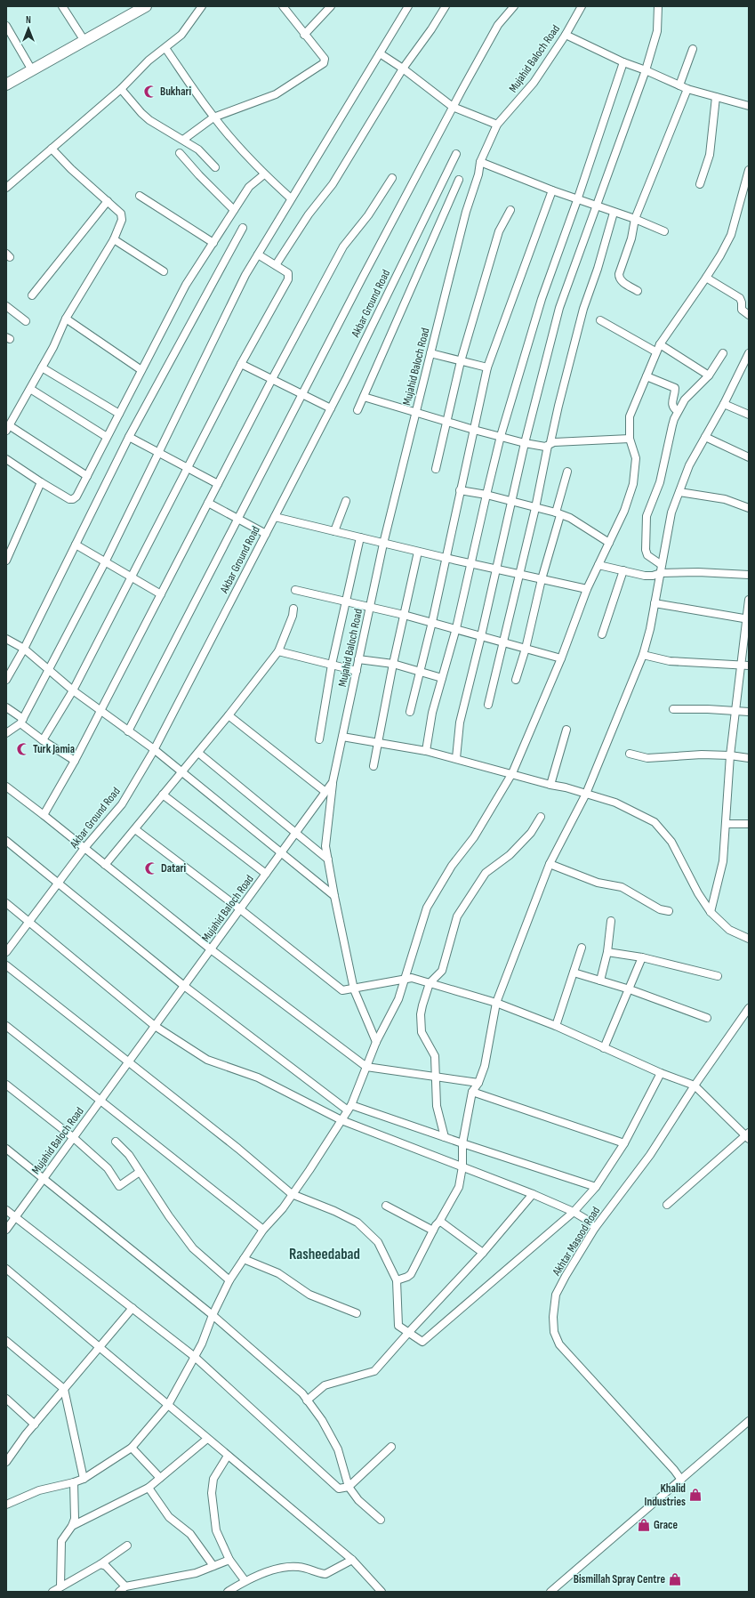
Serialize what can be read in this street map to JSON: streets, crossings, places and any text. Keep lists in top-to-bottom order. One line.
{"streets":{"street":["Mujahid Baloch Road","Akbar Ground Road","Akhtar Masood Road"]},"districts":["Rasheedabad"],"places":{"mosque":["Bukhari","Turk Jamia","Datari"],"shop":["Khalid Industries","Grace","Bismillah Spray Centre"]},"north":"top"}
